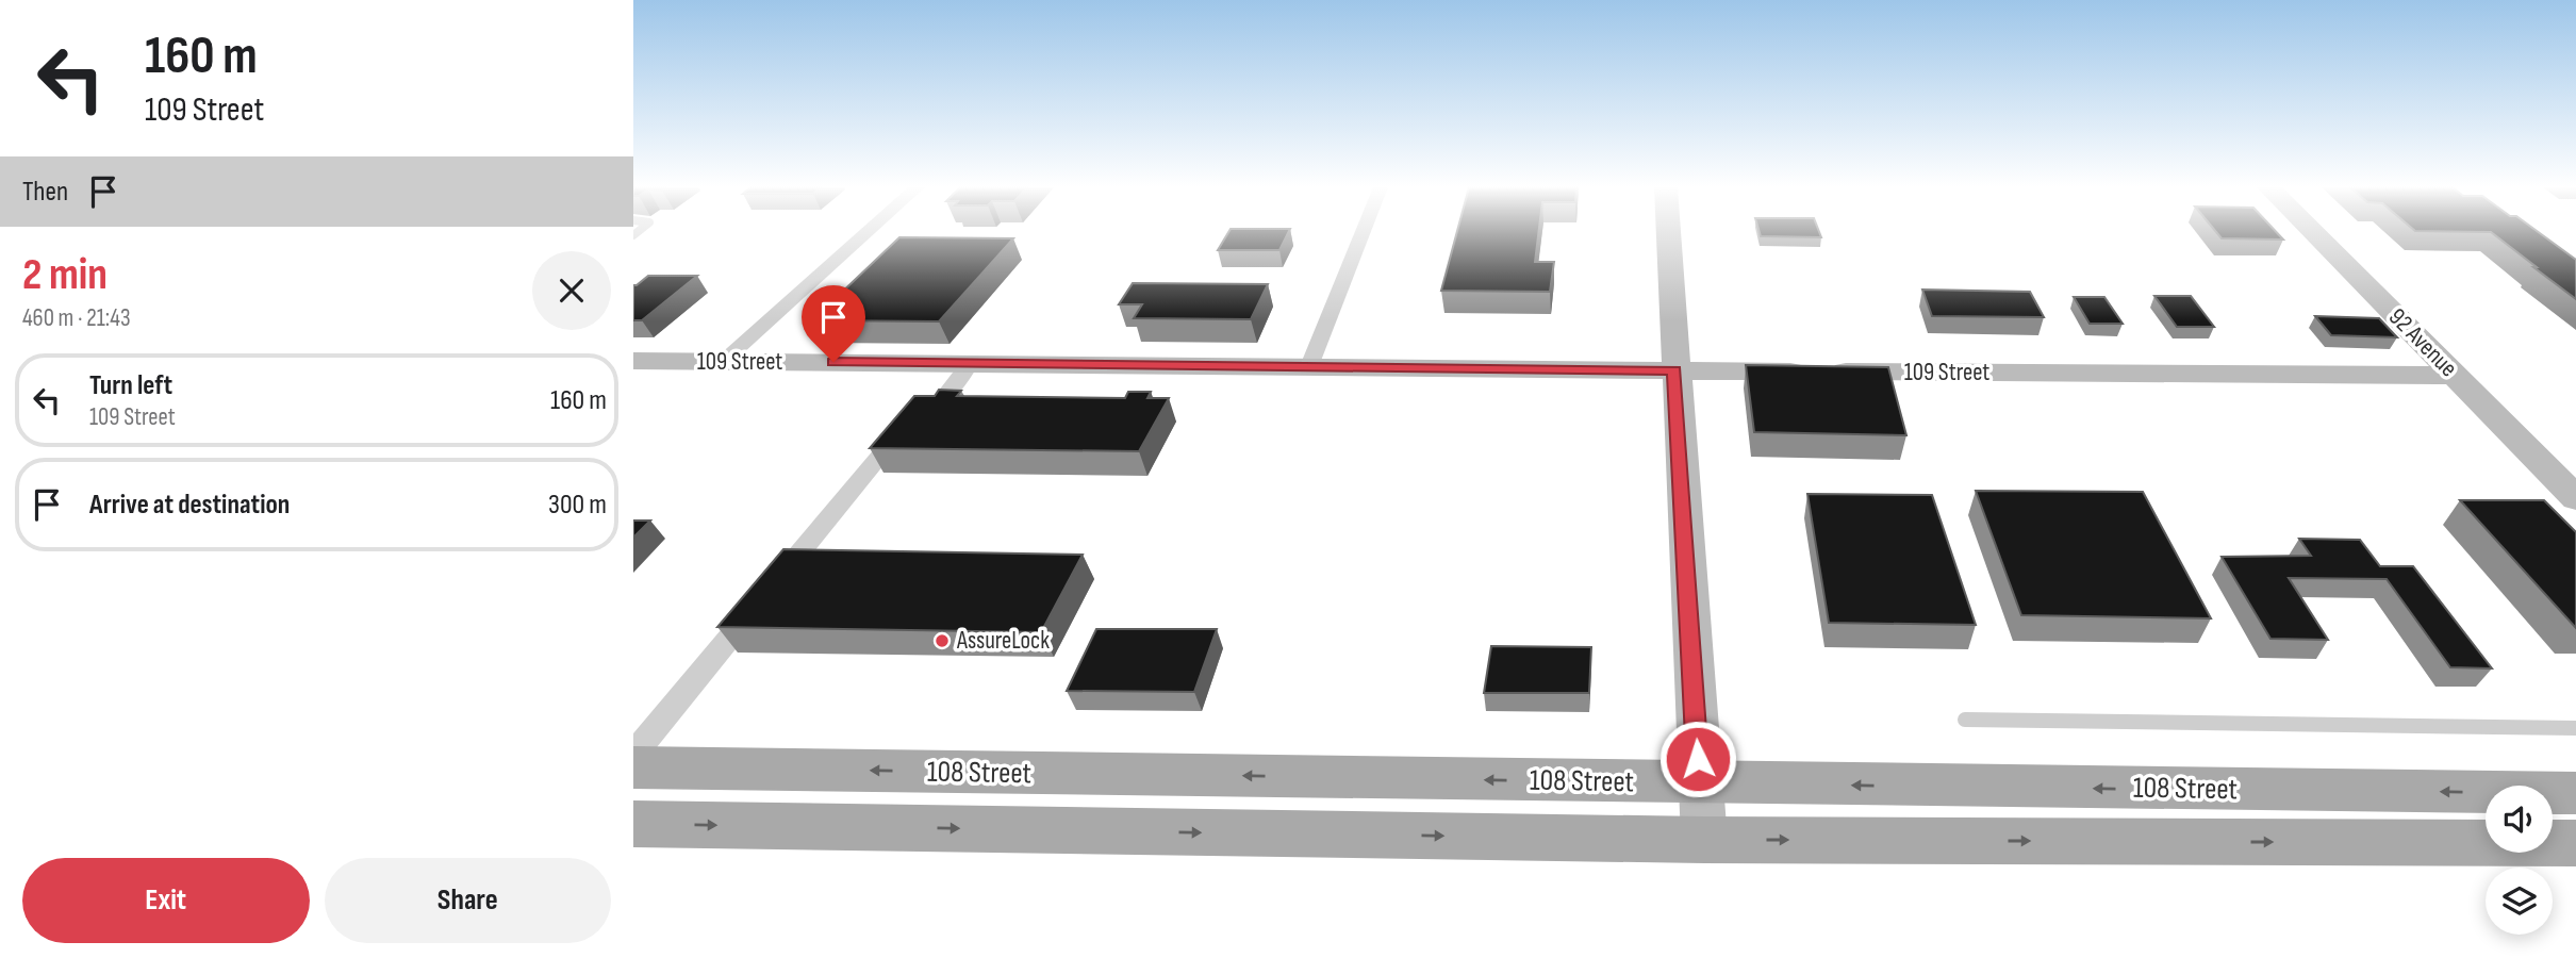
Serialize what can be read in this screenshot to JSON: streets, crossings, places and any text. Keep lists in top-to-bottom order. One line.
{"streets":{"main road":["108 Street"],"street":["92 Avenue","109 Street"]},"crossings":[["92 Avenue","109 Street"]],"places":["AssureLock"],"page":{"turn":["160 m","109 Street"],"then":"Then","heading":["2 min","460 m · 21:43"],"list":[{"name":"Turn left","note":"109 Street","value":"160 m"},{"name":"Arrive at destination","value":"300 m"}],"buttons":["Exit","Share"]}}
